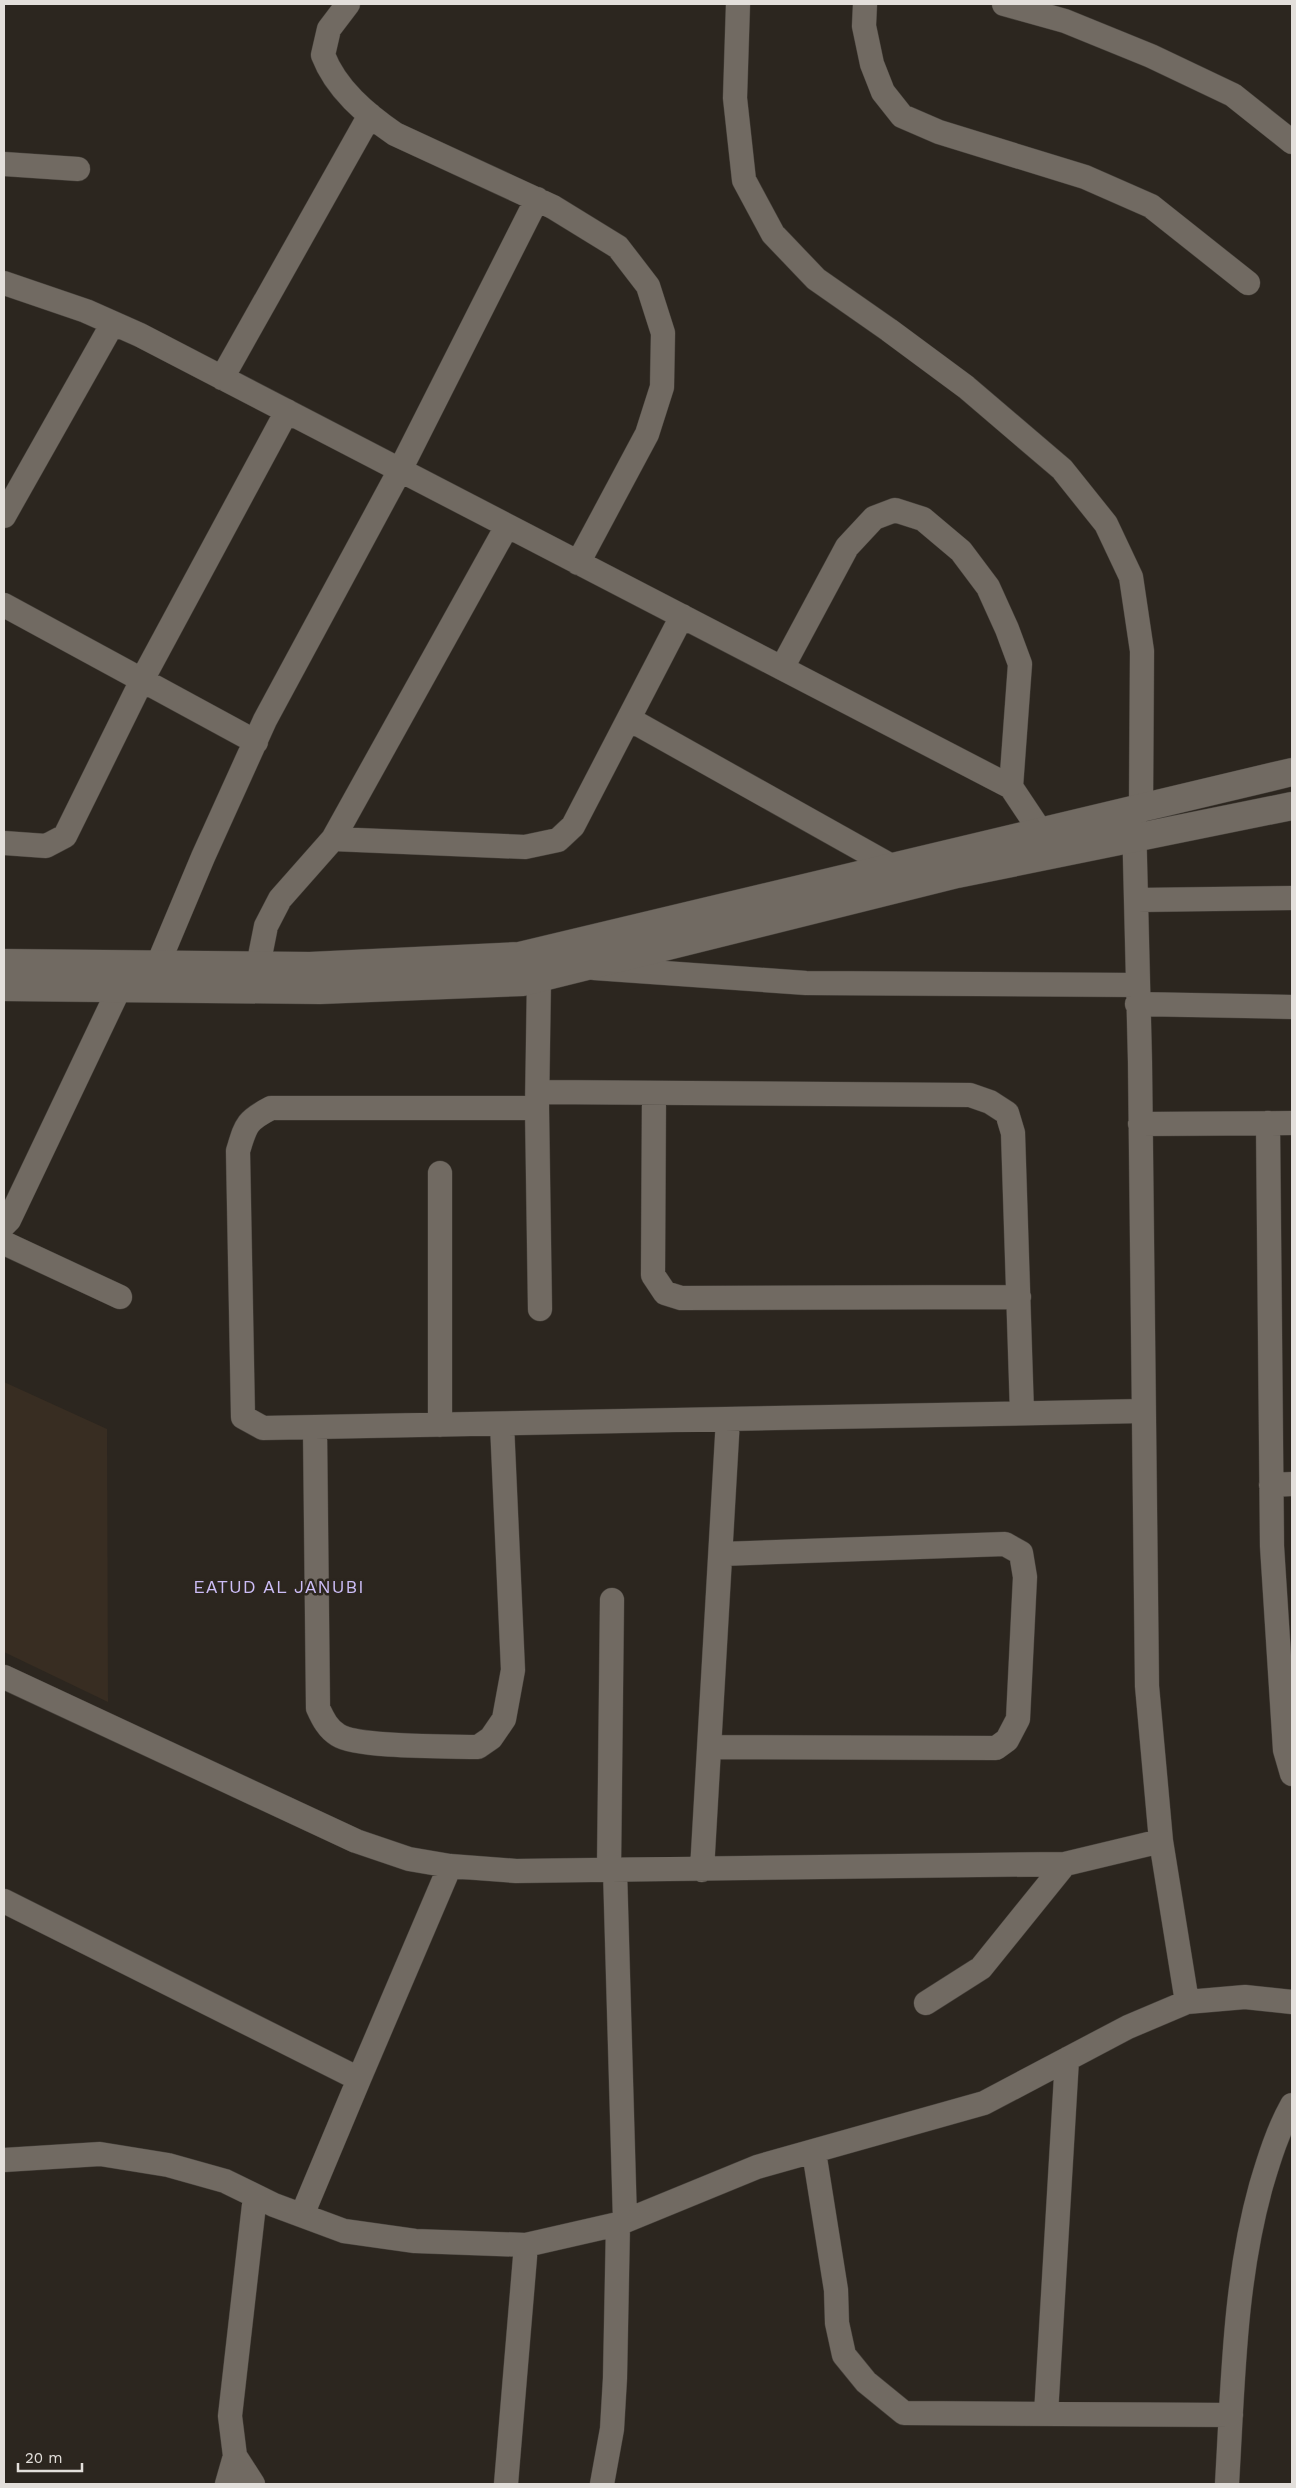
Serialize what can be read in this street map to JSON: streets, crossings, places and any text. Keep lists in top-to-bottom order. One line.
{"districts":["EATUD AL JANUBI"],"scale_bar":"20 m"}
